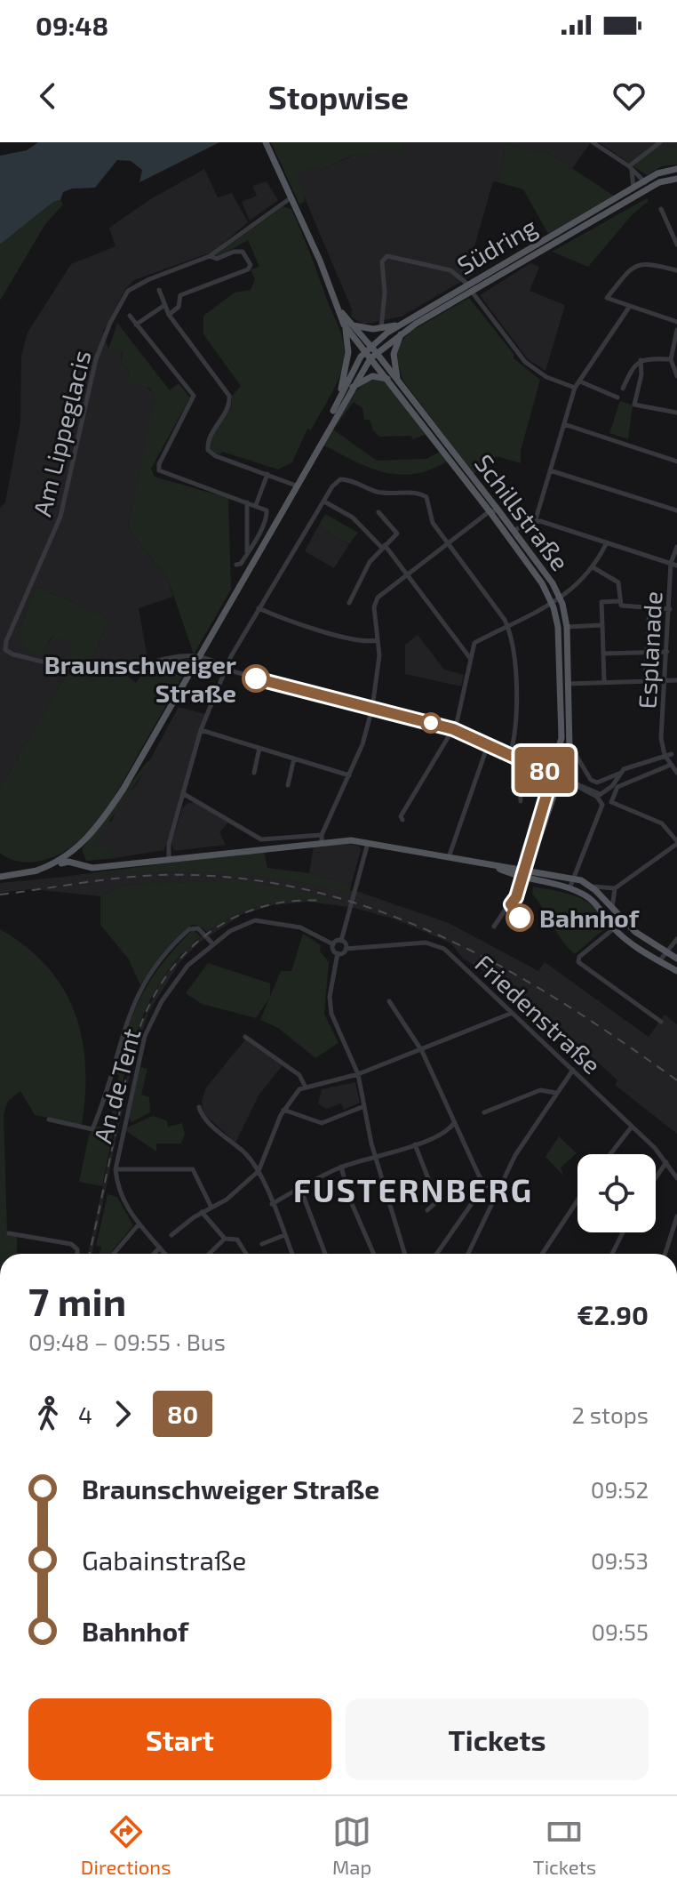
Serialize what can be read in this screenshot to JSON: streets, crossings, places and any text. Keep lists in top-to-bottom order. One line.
{"streets":{"main road":["Südring","Schillstraße"],"street":["Am Lippeglacis","Esplanade","Friedenstraße","An de Tent"]},"crossings":[["Südring","Schillstraße"],["Am Lippeglacis","Schillstraße"]],"districts":["FUSTERNBERG"],"places":["Braunschweiger Straße","Bahnhof"],"lines":["bus line 80"],"page":{"status":"09:48","header":"Stopwise","on_map":"80","heading":["7 min","09:48 – 09:55 · Bus","€2.90"],"legs":["4","80","2 stops"],"list":[{"name":"Braunschweiger Straße","value":"09:52"},{"name":"Gabainstraße","value":"09:53"},{"name":"Bahnhof","value":"09:55"}],"buttons":["Start","Tickets"],"tabs":["Directions","Map","Tickets"]}}
